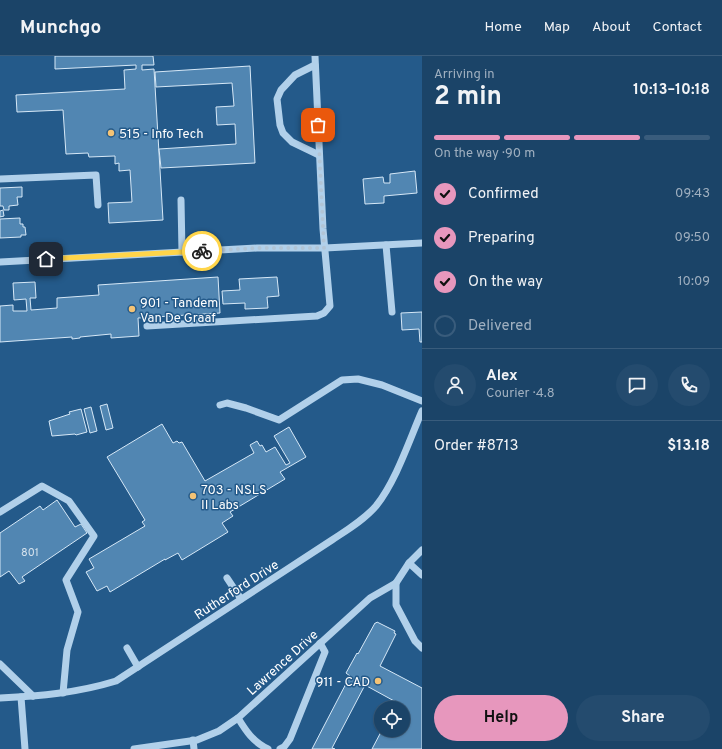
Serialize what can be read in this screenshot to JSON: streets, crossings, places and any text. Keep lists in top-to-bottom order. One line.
{"streets":{"street":["Rutherford Drive","Lawrence Drive"]},"places":["515 - Info Tech","901 - Tandem Van De Graaf","703 - NSLS II Labs","911 - CAD"],"house_numbers":["801"],"page":{"header":"Munchgo","nav":["Home","Map","About","Contact"],"heading":["2 min","Arriving in","10:13–10:18"],"panel":["Alex","Courier · 4.8","Order #8713","$13.18"],"bar":"On the way · 90 m","list":[["Confirmed","09:43"],["Preparing","09:50"],["On the way","10:09"],"Delivered"],"buttons":["Help","Share"]}}
